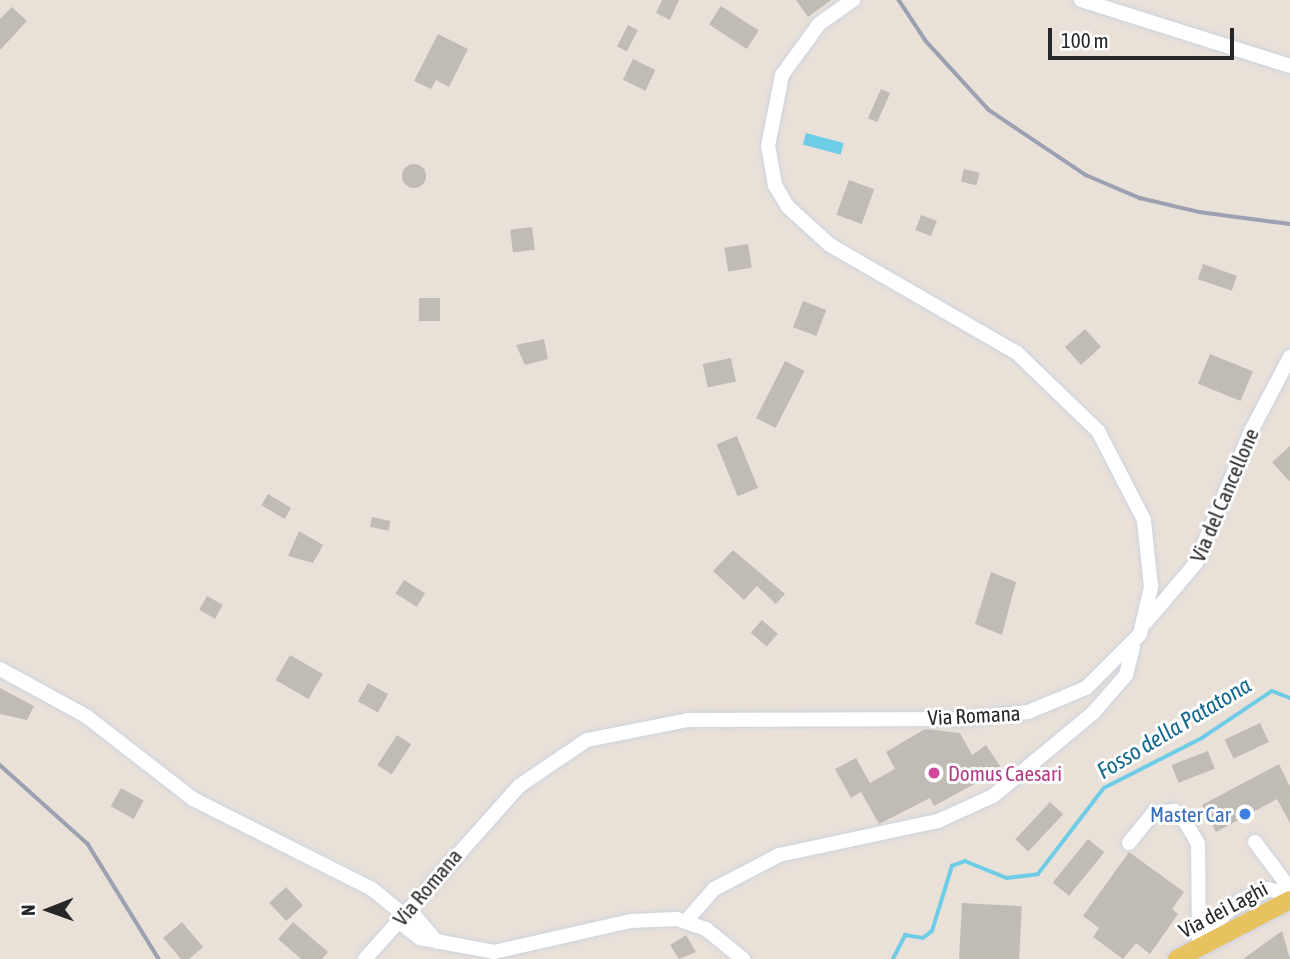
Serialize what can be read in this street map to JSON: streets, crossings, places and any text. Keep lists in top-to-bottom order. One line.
{"streets":{"main road":["Via dei Laghi"],"street":["Via del Cancellone","Via Romana"]},"crossings":[["Via del Cancellone","Via Romana"]],"water":["Fosso della Patatona"],"places":["Domus Caesari","Master Car"],"scale_bar":"100 m","north":"left"}
